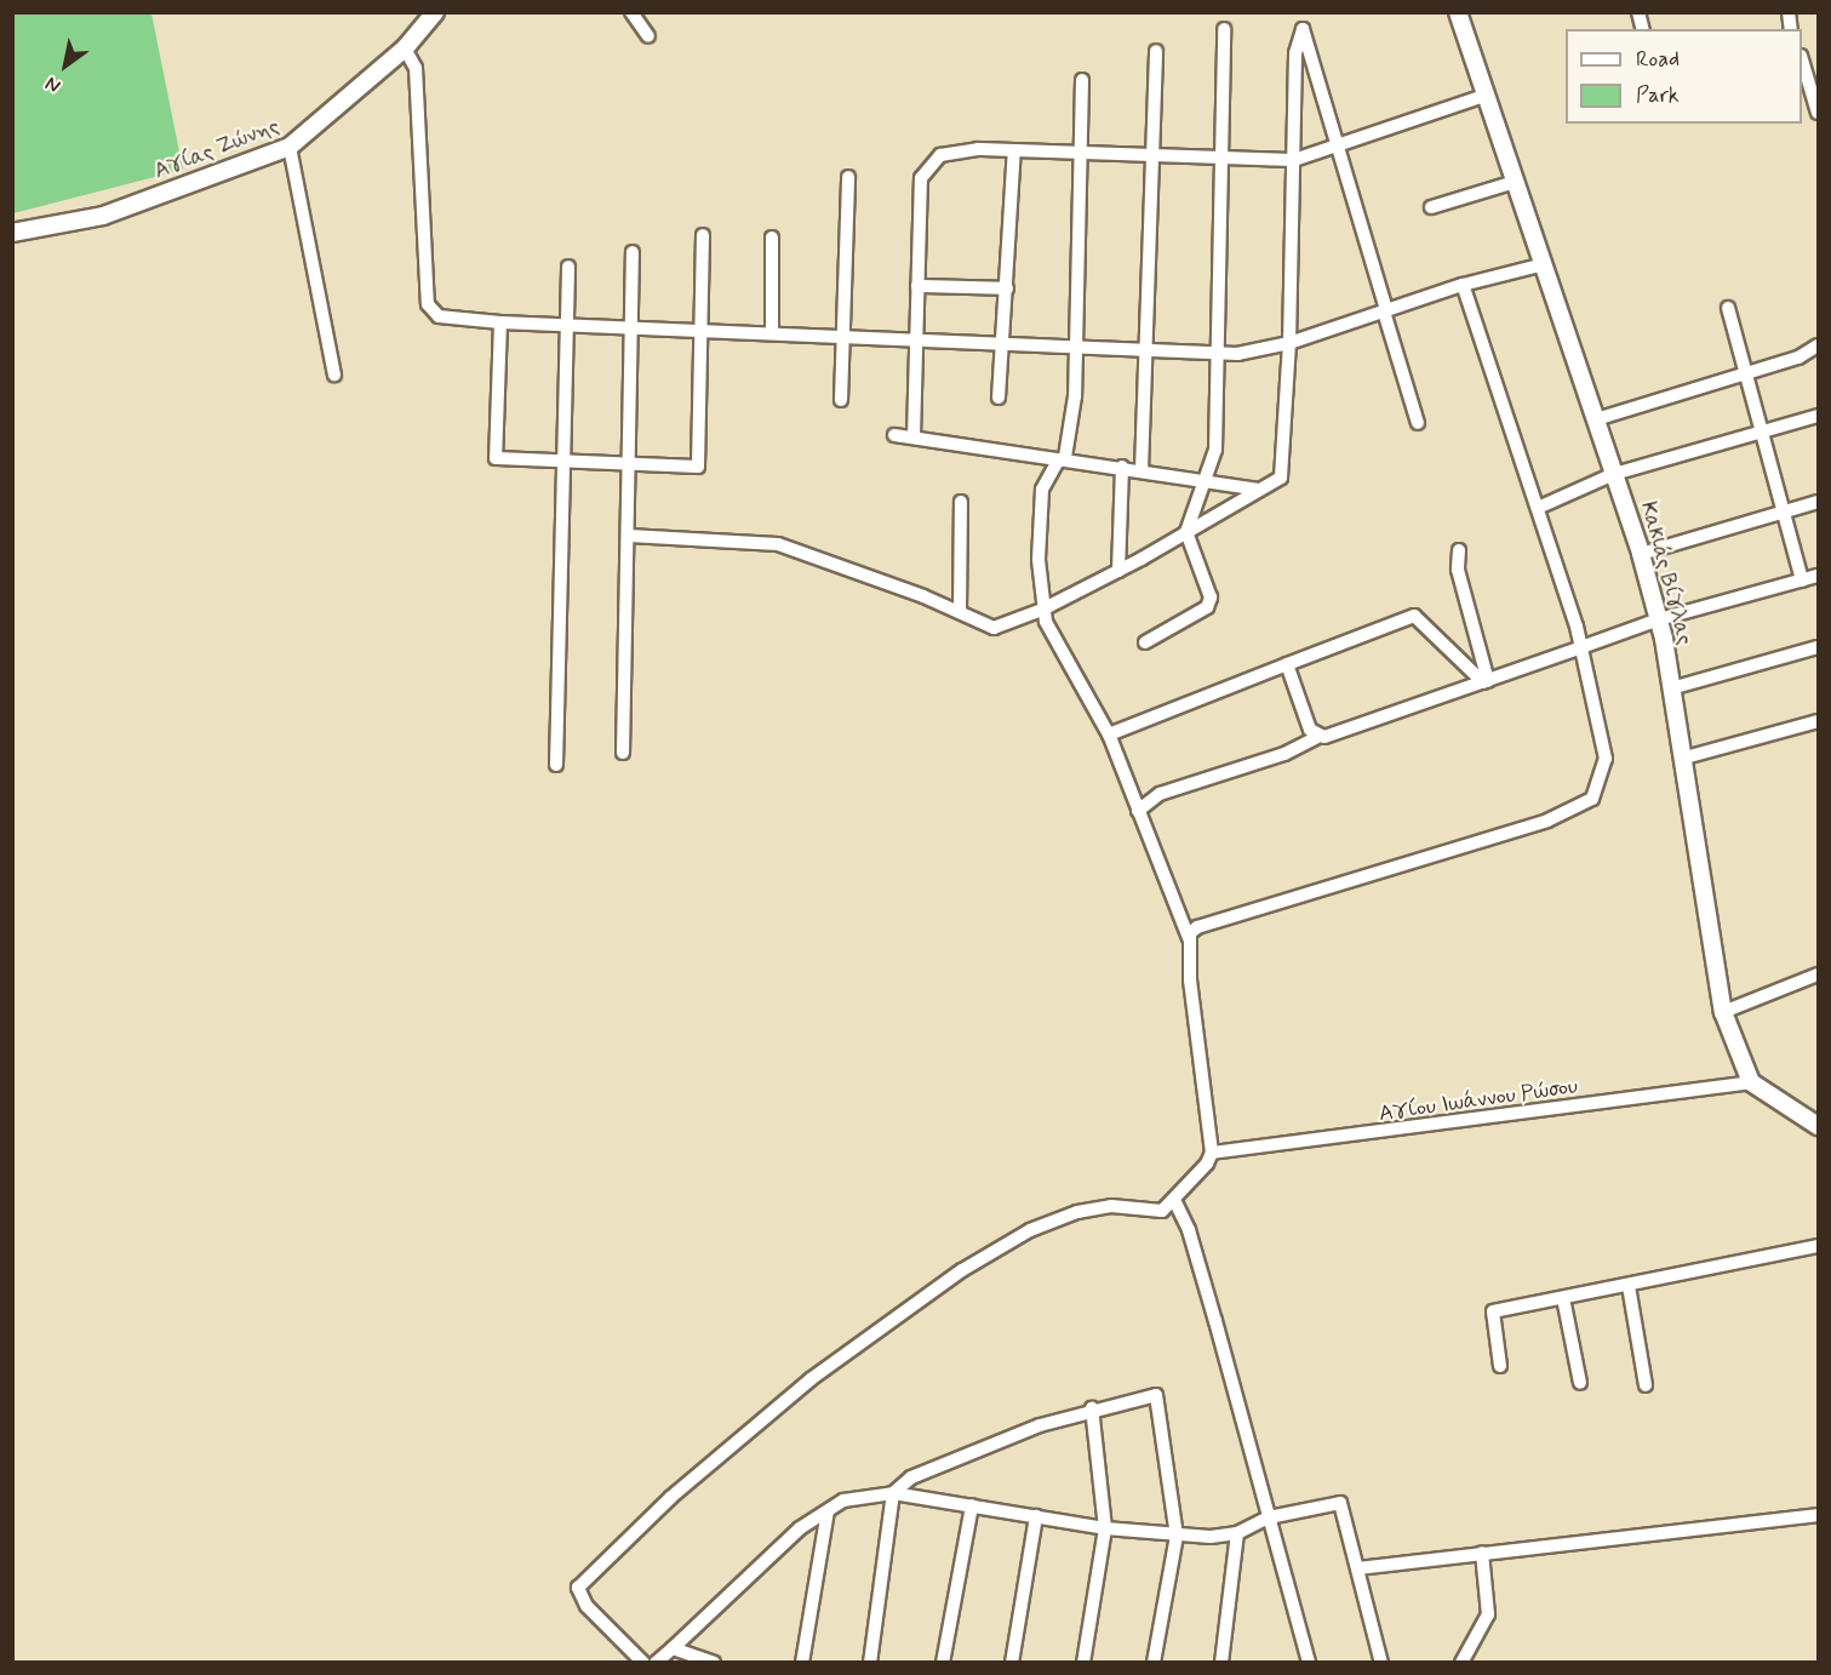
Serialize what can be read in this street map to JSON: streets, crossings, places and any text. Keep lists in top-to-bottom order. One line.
{"streets":{"street":["Αγίας Ζώνης","Κακιάς Βίγλας","Αγίου Ιωάννου Ρώσου"]},"crossings":[["Κακιάς Βίγλας","Αγίου Ιωάννου Ρώσου"]],"legend":["Road","Park"],"north":"bottom left"}
